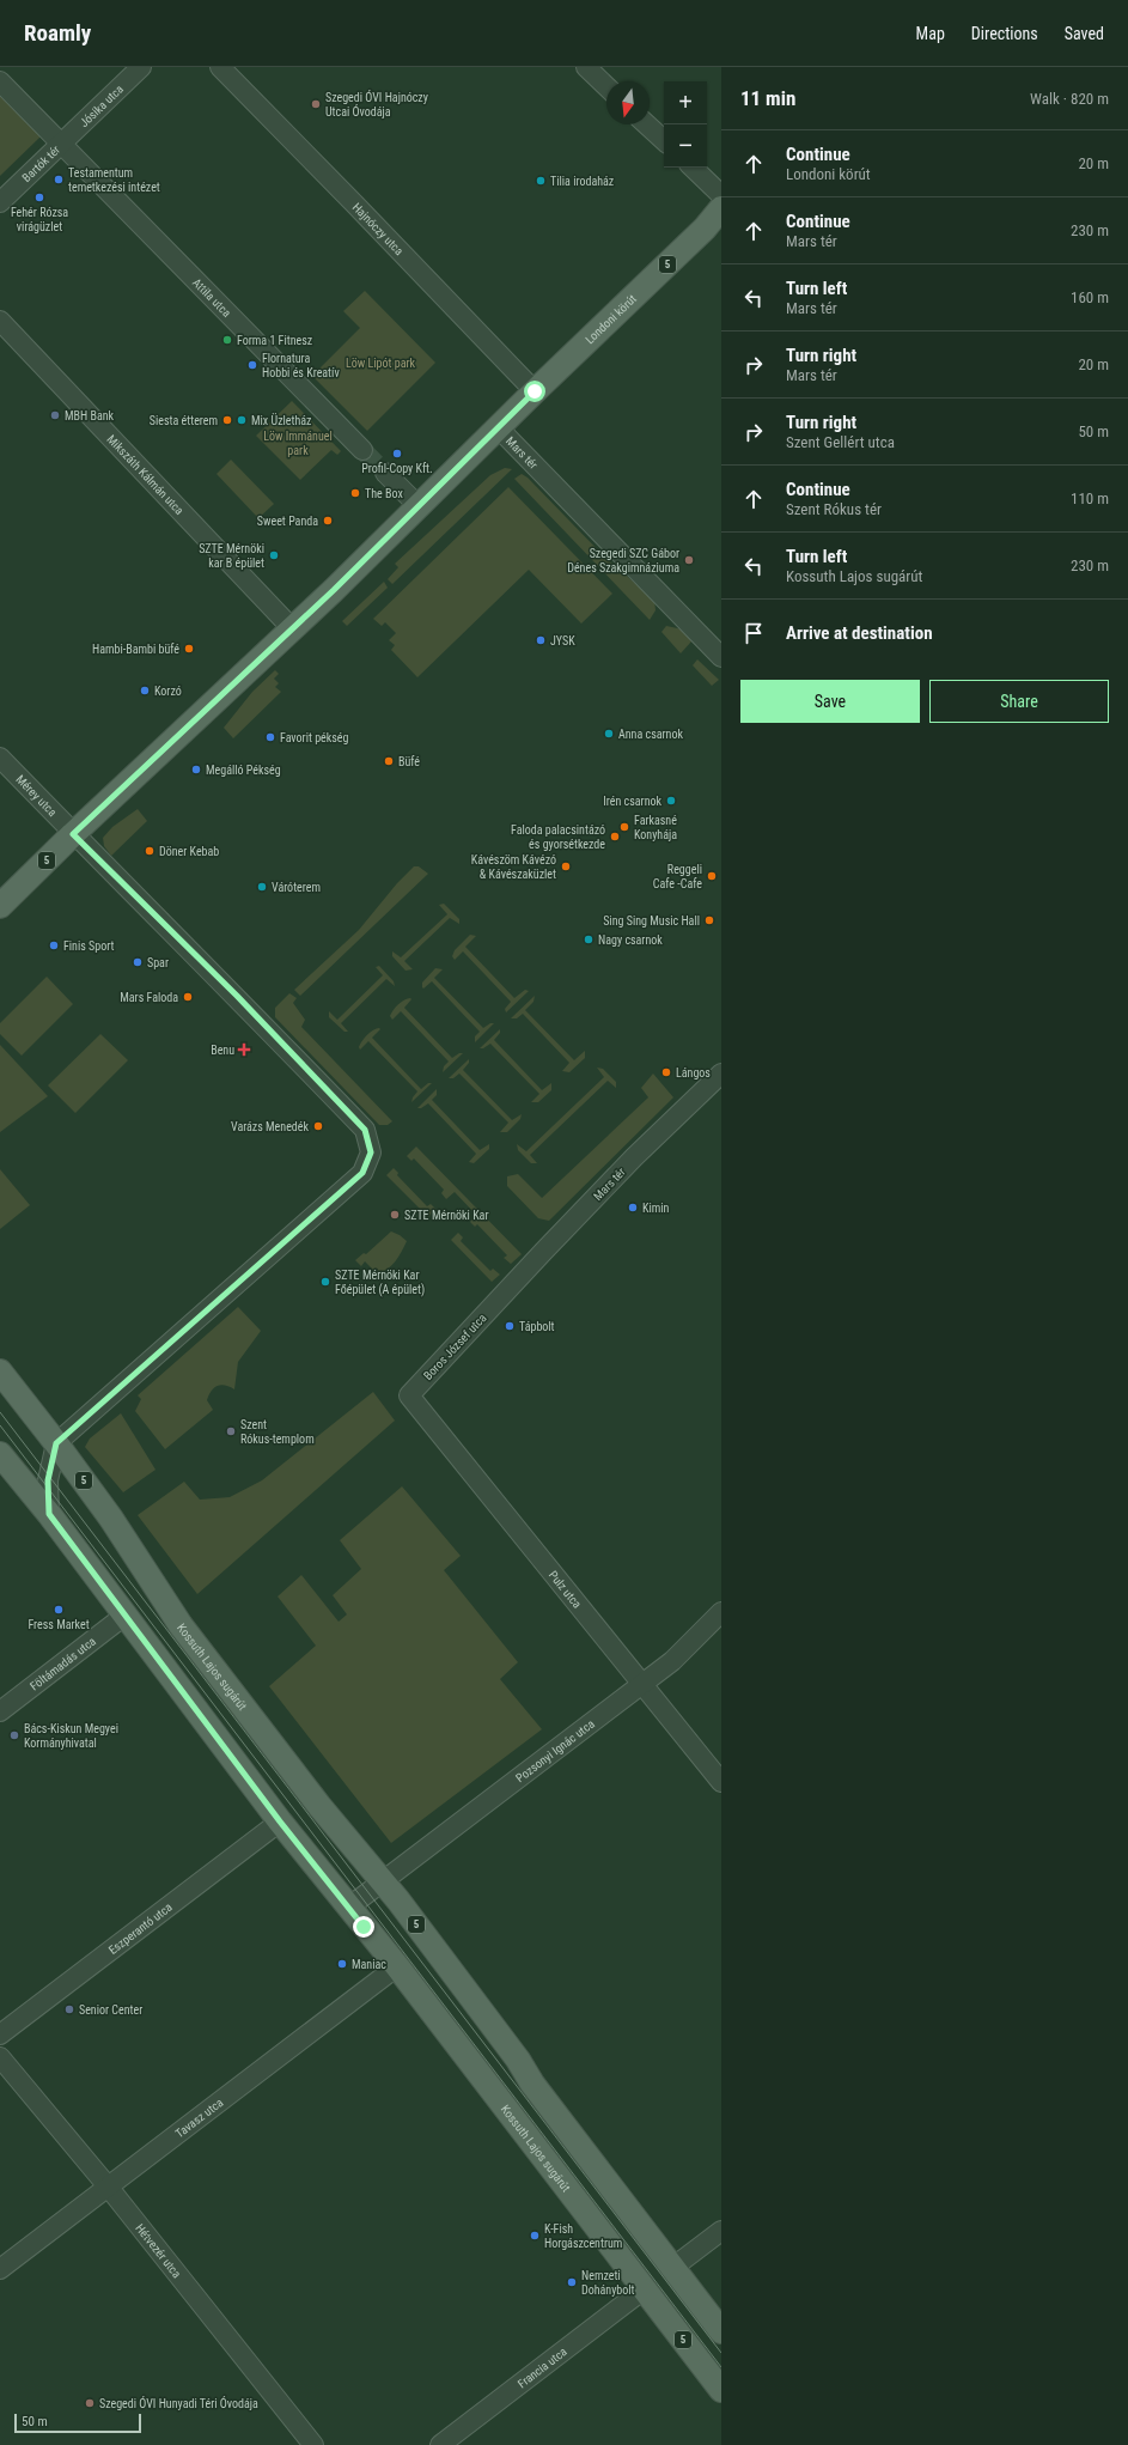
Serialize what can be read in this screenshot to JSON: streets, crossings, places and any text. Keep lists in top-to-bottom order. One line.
{"streets":{"main road":["5","Londoni körút","Mars tér","Kossuth Lajos sugárút"],"street":["Jósika utca","Bartók tér","Hajnóczy utca","Attila utca","Mikszáth Kálmán utca","Mérey utca","Boros József utca","Pulz utca","Föltámadás utca","Pozsonyi Ignác utca","Eszperantó utca","Tavasz utca","Hétvezér utca","Francia utca"]},"crossings":[["Jósika utca","Bartók tér"],["Jósika utca","Attila utca"],["Bartók tér","Attila utca"],["Hajnóczy utca","Londoni körút"],["5","Mars tér"],["5","Mérey utca"],["Londoni körút","Mars tér"],["Mars tér","Mikszáth Kálmán utca"],["Mars tér","Mérey utca"],["Mars tér","Boros József utca"],["Boros József utca","Pulz utca"],["Pulz utca","Pozsonyi Ignác utca"],["Föltámadás utca","Kossuth Lajos sugárút"],["Kossuth Lajos sugárút","Pozsonyi Ignác utca"],["Kossuth Lajos sugárút","Eszperantó utca"],["Kossuth Lajos sugárút","Tavasz utca"],["Kossuth Lajos sugárút","Francia utca"],["Tavasz utca","Hétvezér utca"]],"parks":["Löw Lipót park","Löw Immánuel park"],"places":{"other":["Szegedi ÓVI Hajnóczy Utcai Óvodája","Testamentum temetkezési intézet","Tilia irodaház","Fehér Rózsa virágüzlet","Forma 1 Fitnesz","Flornatura Hobbi és Kreatív","MBH Bank","Siesta étterem","Mix Üzletház","Profil-Copy Kft.","The Box","Sweet Panda","SZTE Mérnöki kar B épület","Szegedi SZC Gábor Dénes Szakgimnáziuma","JYSK","Hambi-Bambi büfé","Korzó","Anna csarnok","Favorit pékség","Büfé","Megálló Pékség","Irén csarnok","Farkasné Konyhája","Faloda palacsintázó és gyorsétkezde","Döner Kebab","Kávészöm Kávézó & Kávészaküzlet","Reggeli Cafe -Cafe","Váróterem","Sing Sing Music Hall","Nagy csarnok","Finis Sport","Spar","Mars Faloda","Lángos","Varázs Menedék","Kimin","SZTE Mérnöki Kar","SZTE Mérnöki Kar Főépület (A épület)","Tápbolt","Szent Rókus-templom","Fress Market","Bács-Kiskun Megyei Kormányhivatal","Maniac","Senior Center","K-Fish Horgászcentrum","Nemzeti Dohánybolt","Szegedi ÓVI Hunyadi Téri Óvodája"],"health":["Benu"]},"scale_bar":"50 m","north":"bottom","page":{"header":"Roamly","nav":["Map","Directions","Saved"],"heading":["11 min","Walk · 820 m"],"map_buttons":["+","−"],"list":[["Continue","Londoni körút","20 m"],["Continue","Mars tér","230 m"],["Turn left","Mars tér","160 m"],["Turn right","Mars tér","20 m"],["Turn right","Szent Gellért utca","50 m"],["Continue","Szent Rókus tér","110 m"],["Turn left","Kossuth Lajos sugárút","230 m"],"Arrive at destination"],"buttons":["Save","Share"],"scale":"50 m"}}
